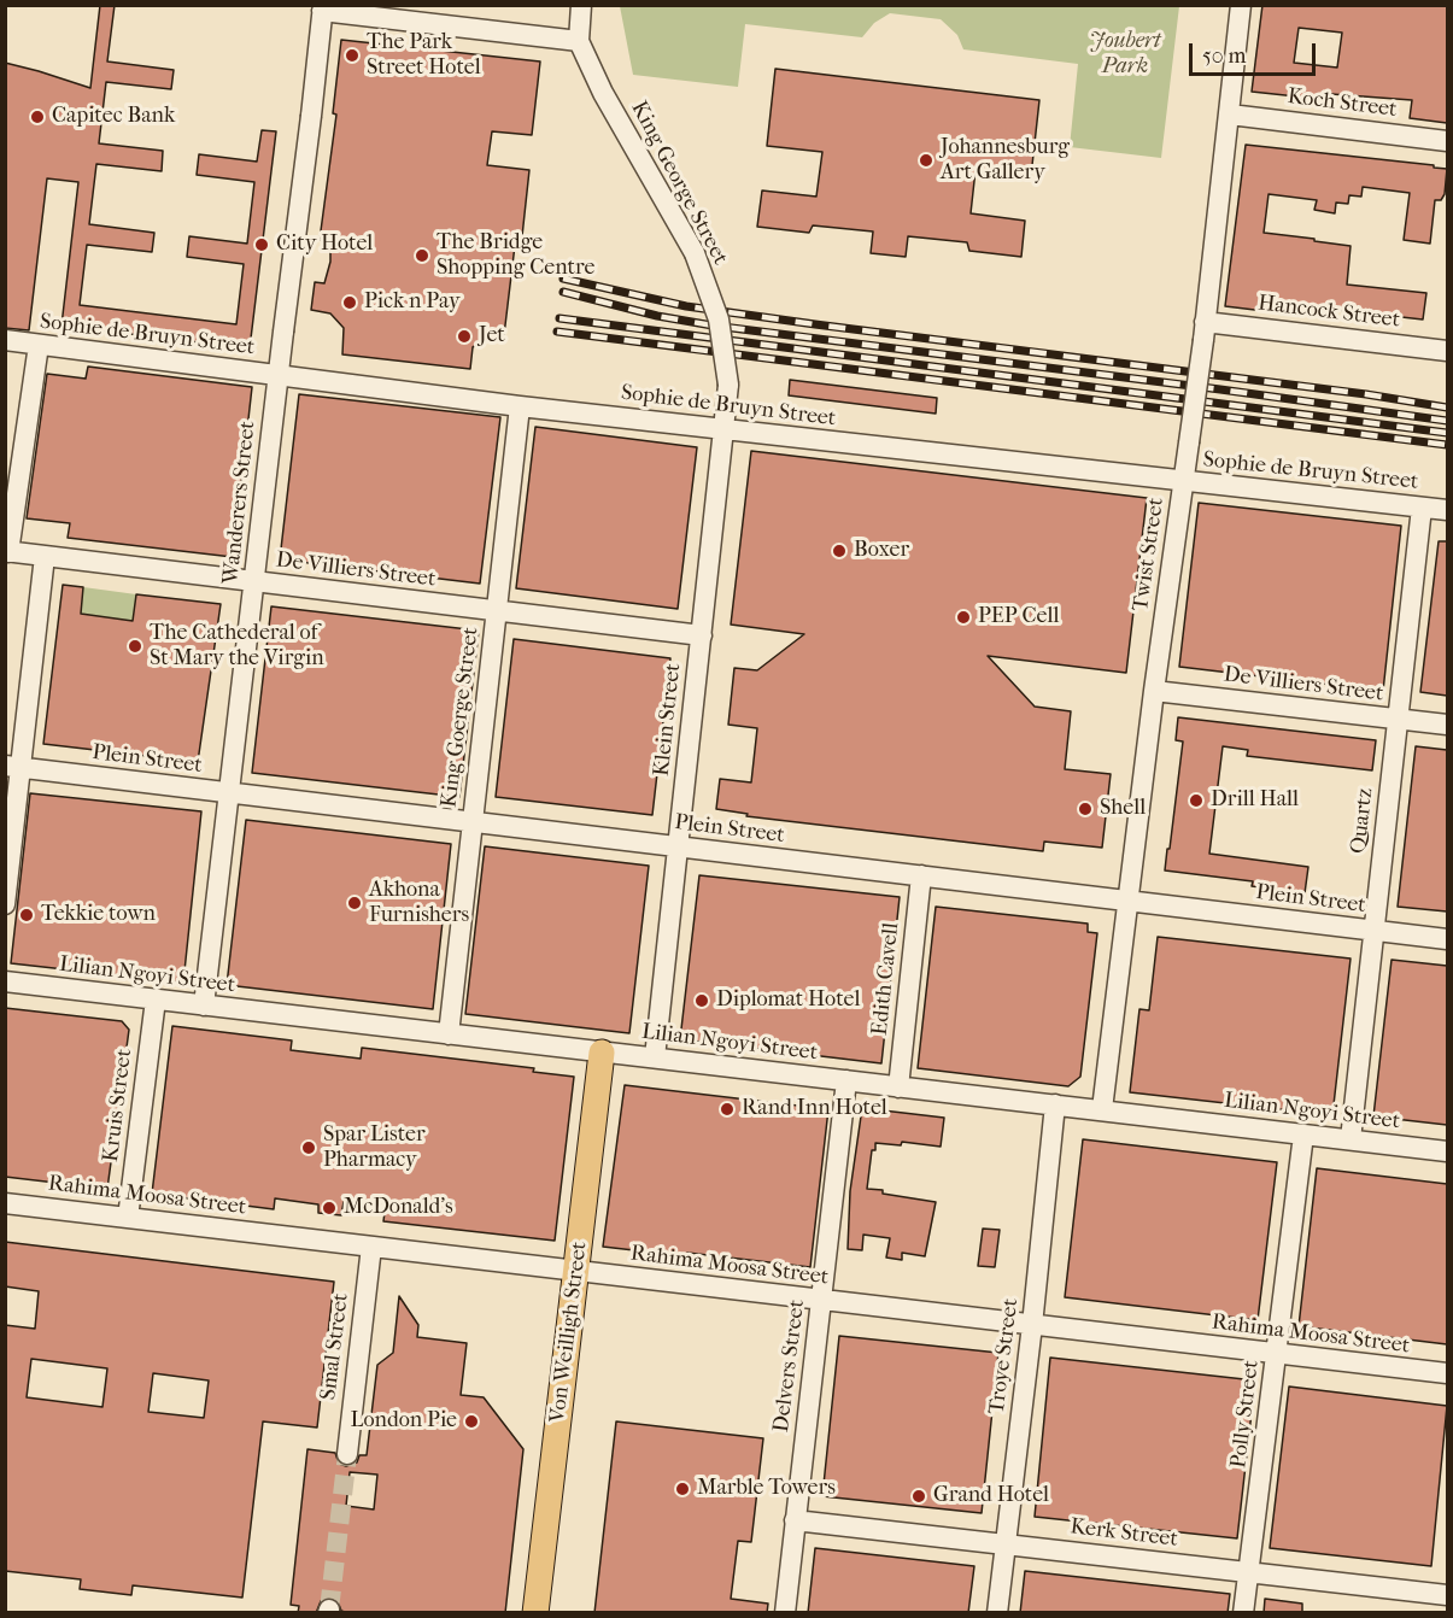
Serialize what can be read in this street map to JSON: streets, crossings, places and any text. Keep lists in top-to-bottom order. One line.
{"streets":{"main road":["Von Weilligh Street"],"street":["Koch Street","King George Street","Hancock Street","Sophie de Bruyn Street","Wanderers Street","Twist Street","De Villiers Street","King Goerge Street","Klein Street","Plein Street","Quartz","Lilian Ngoyi Street","Edith Cavell","Kruis Street","Rahima Moosa Street","Smal Street","Troye Street","Delvers Street","Polly Street","Kerk Street"]},"crossings":[["Koch Street","Twist Street"],["King George Street","Sophie de Bruyn Street"],["King George Street","Klein Street"],["Hancock Street","Twist Street"],["Sophie de Bruyn Street","Wanderers Street"],["Sophie de Bruyn Street","Twist Street"],["Sophie de Bruyn Street","King Goerge Street"],["Sophie de Bruyn Street","Klein Street"],["Sophie de Bruyn Street","Quartz"],["Wanderers Street","De Villiers Street"],["Wanderers Street","Plein Street"],["Wanderers Street","Lilian Ngoyi Street"],["Twist Street","De Villiers Street"],["Twist Street","Plein Street"],["Twist Street","Lilian Ngoyi Street"],["De Villiers Street","King Goerge Street"],["De Villiers Street","Klein Street"],["De Villiers Street","Quartz"],["King Goerge Street","Plein Street"],["King Goerge Street","Lilian Ngoyi Street"],["Klein Street","Plein Street"],["Klein Street","Lilian Ngoyi Street"],["Plein Street","Quartz"],["Plein Street","Edith Cavell"],["Quartz","Lilian Ngoyi Street"],["Lilian Ngoyi Street","Edith Cavell"],["Lilian Ngoyi Street","Kruis Street"],["Lilian Ngoyi Street","Von Weilligh Street"],["Lilian Ngoyi Street","Troye Street"],["Lilian Ngoyi Street","Delvers Street"],["Lilian Ngoyi Street","Polly Street"],["Kruis Street","Rahima Moosa Street"],["Rahima Moosa Street","Von Weilligh Street"],["Rahima Moosa Street","Smal Street"],["Rahima Moosa Street","Troye Street"],["Rahima Moosa Street","Delvers Street"],["Rahima Moosa Street","Polly Street"],["Troye Street","Kerk Street"],["Delvers Street","Kerk Street"],["Polly Street","Kerk Street"]],"parks":["Joubert Park"],"places":["The Park Street Hotel","Capitec Bank","Johannesburg Art Gallery","City Hotel","The Bridge Shopping Centre","Pick n Pay","Jet","Boxer","PEP Cell","The Cathederal of St Mary the Virgin","Drill Hall","Shell","Akhona Furnishers","Tekkie town","Diplomat Hotel","Rand Inn Hotel","Spar Lister Pharmacy","McDonald's","London Pie","Marble Towers","Grand Hotel"],"scale_bar":"50 m"}
